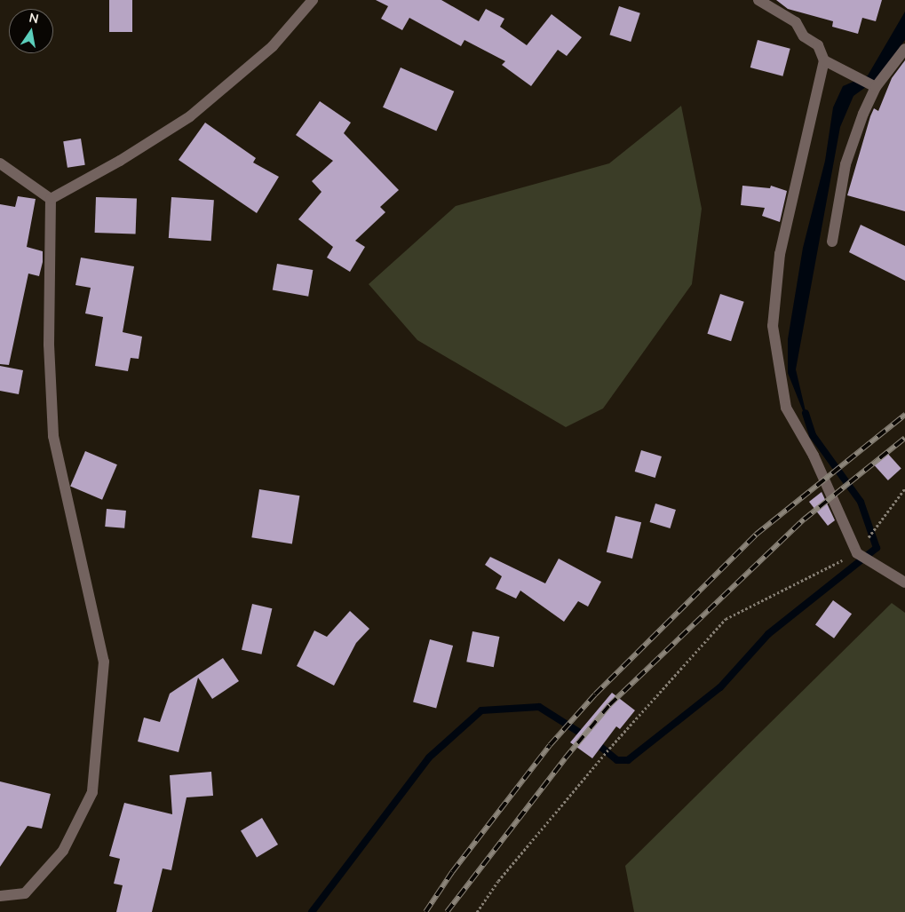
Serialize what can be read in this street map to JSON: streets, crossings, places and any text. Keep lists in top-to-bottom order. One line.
{"north":"top"}
